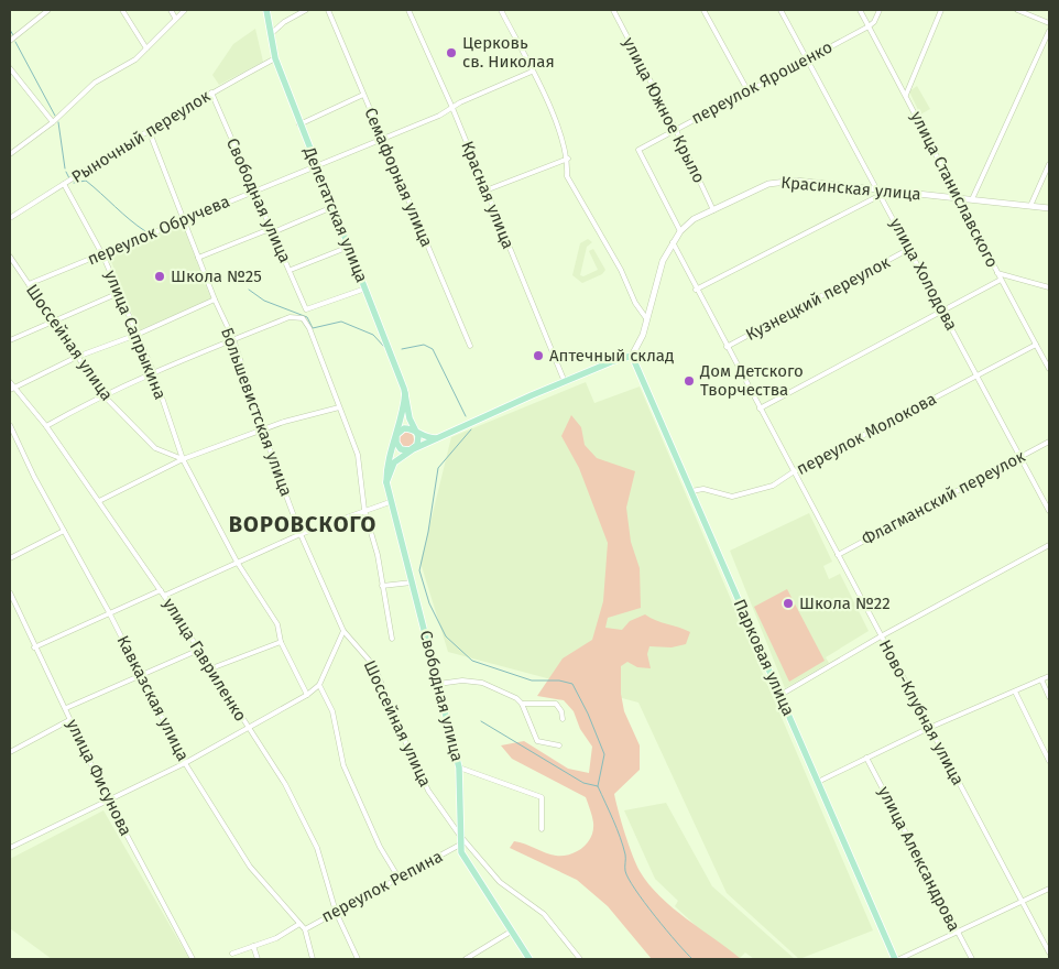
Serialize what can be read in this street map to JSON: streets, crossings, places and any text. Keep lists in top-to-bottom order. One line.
{"streets":{"main road":["Красинская улица","Свободная улица","Делегатская улица","Парковая улица"],"street":["переулок Ярошенко","улица Южное Крыло","Рыночный переулок","Семафорная улица","улица Станиславского","Красная улица","переулок Обручева","улица Холодова","Кузнецкий переулок","улица Сапрыкина","Шоссейная улица","Большевистская улица","переулок Молокова","Флагманский переулок","улица Гавриленко","Кавказская улица","Ново-Клубная улица","улица Фисунова","улица Александрова","переулок Репина"]},"crossings":[["переулок Ярошенко","улица Южное Крыло"],["переулок Ярошенко","Красинская улица"],["переулок Ярошенко","улица Станиславского"],["переулок Ярошенко","улица Холодова"],["улица Южное Крыло","Красинская улица"],["Рыночный переулок","Свободная улица"],["Рыночный переулок","Делегатская улица"],["Рыночный переулок","улица Сапрыкина"],["Рыночный переулок","Большевистская улица"],["Семафорная улица","переулок Обручева"],["Красинская улица","улица Станиславского"],["Красинская улица","улица Холодова"],["Красинская улица","Парковая улица"],["улица Станиславского","переулок Молокова"],["Красная улица","переулок Обручева"],["Свободная улица","Делегатская улица"],["Свободная улица","переулок Обручева"],["Свободная улица","Шоссейная улица"],["Свободная улица","Большевистская улица"],["Делегатская улица","переулок Обручева"],["переулок Обручева","улица Сапрыкина"],["переулок Обручева","Шоссейная улица"],["переулок Обручева","Большевистская улица"],["улица Холодова","Кузнецкий переулок"],["улица Холодова","переулок Молокова"],["улица Холодова","Флагманский переулок"],["улица Сапрыкина","Шоссейная улица"],["Шоссейная улица","Большевистская улица"],["переулок Молокова","Парковая улица"],["переулок Молокова","Ново-Клубная улица"],["Флагманский переулок","Ново-Клубная улица"],["улица Гавриленко","переулок Репина"],["Кавказская улица","переулок Репина"]],"districts":["ВОРОВСКОГО"],"places":["Церковь св. Николая","Школа №25","Аптечный склад","Дом Детского Творчества","Школа №22"]}
